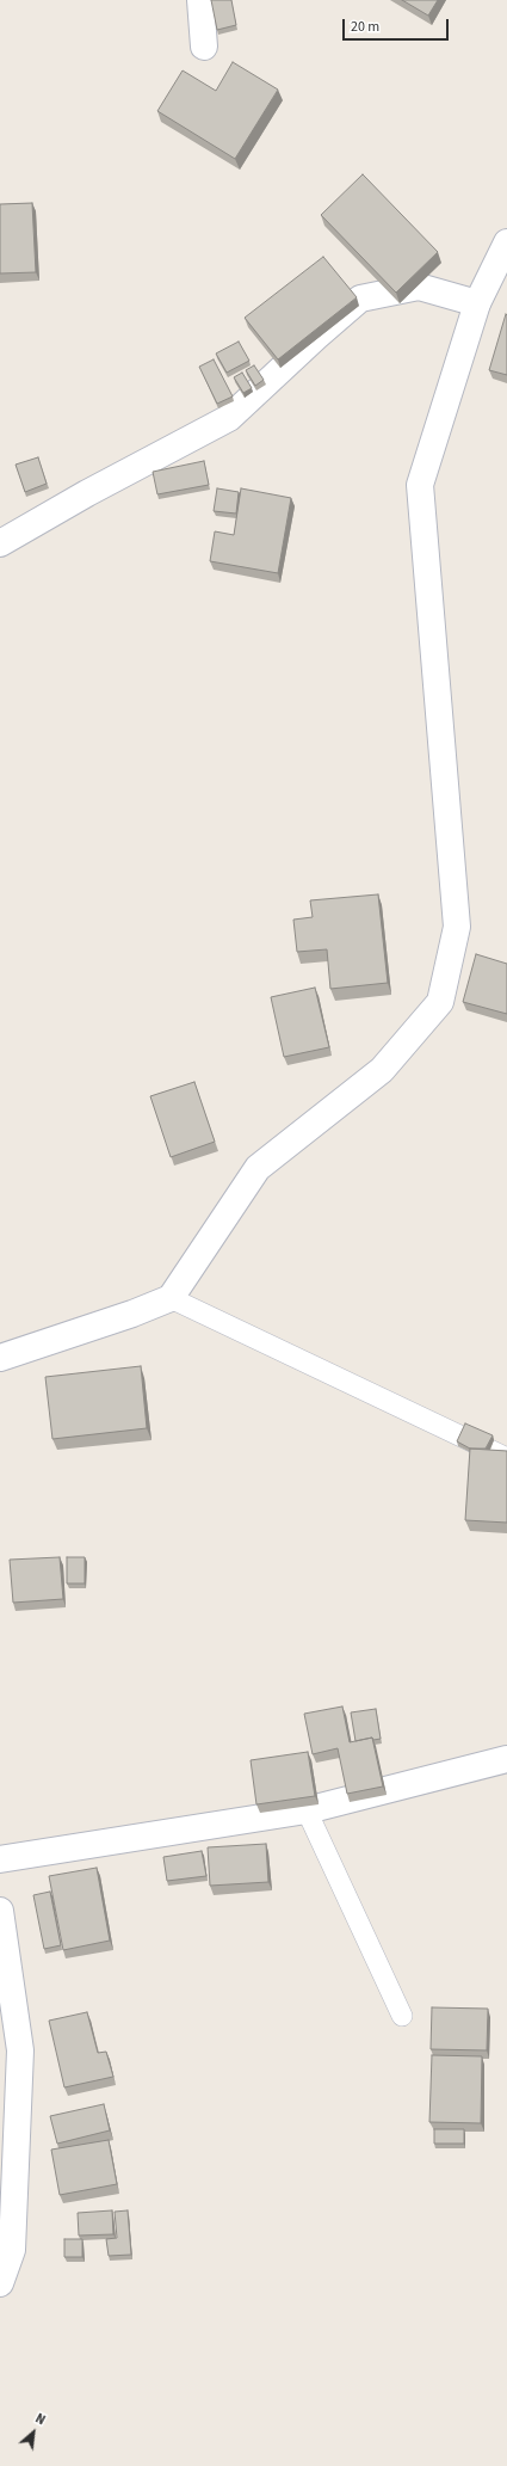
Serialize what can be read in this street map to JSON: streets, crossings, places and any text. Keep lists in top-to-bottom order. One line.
{"scale_bar":"20 m","north":"top right"}
